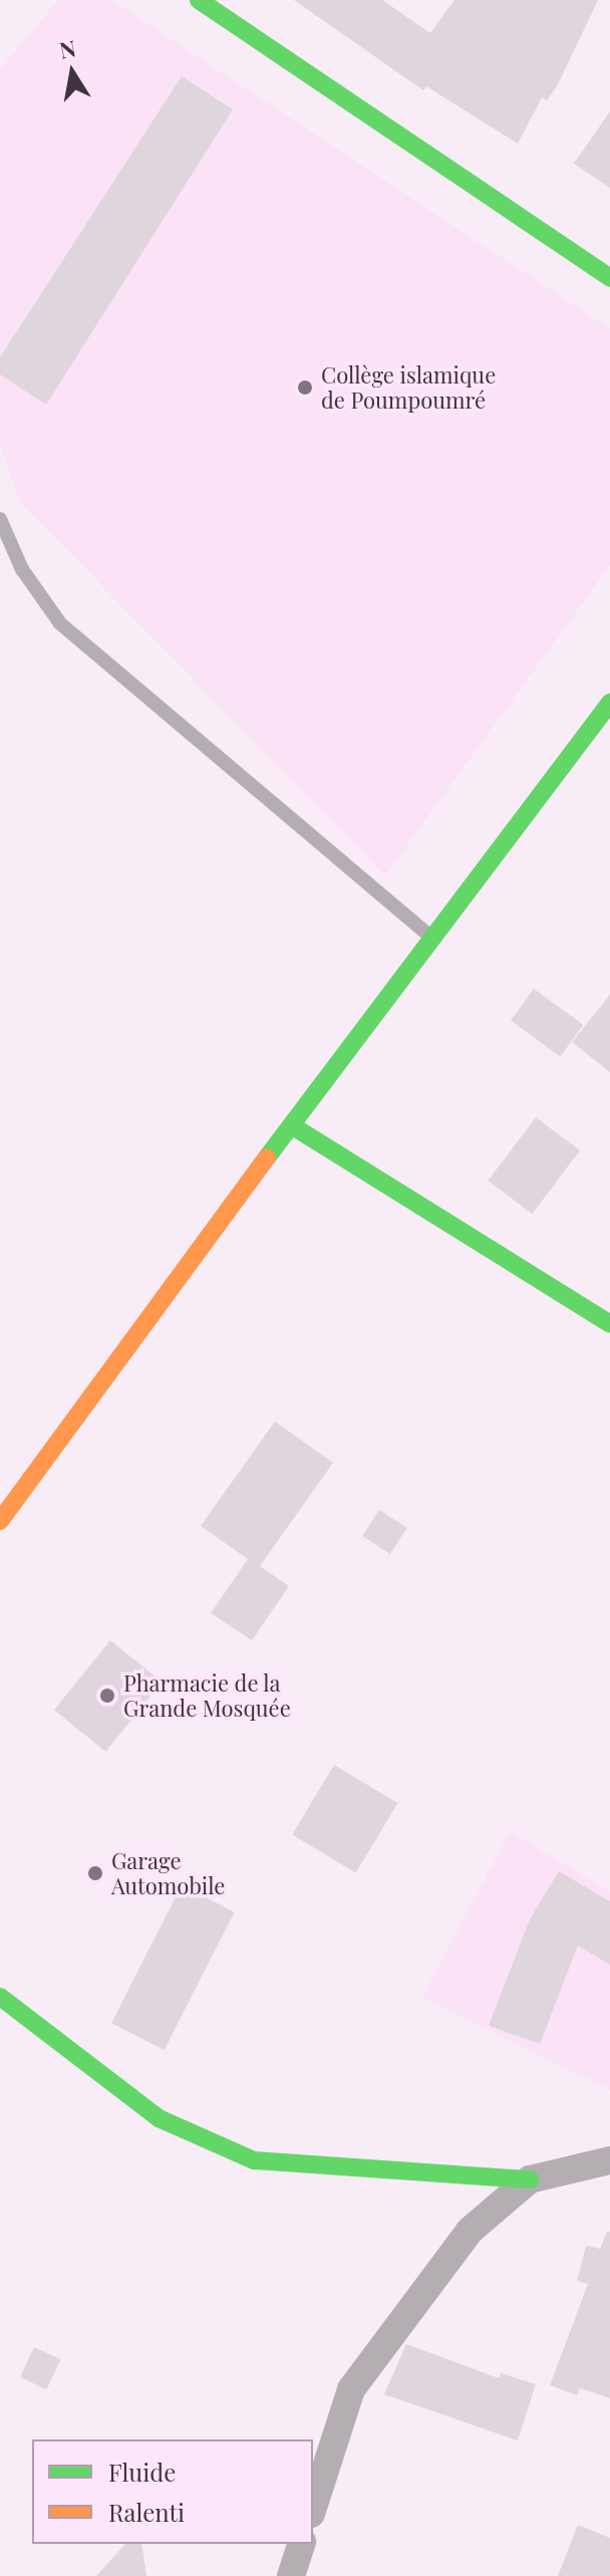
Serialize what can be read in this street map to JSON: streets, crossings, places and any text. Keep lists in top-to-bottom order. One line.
{"places":["Collège islamique de Poumpoumré","Pharmacie de la Grande Mosquée","Garage Automobile"],"legend":["Fluide","Ralenti"],"north":"top"}
